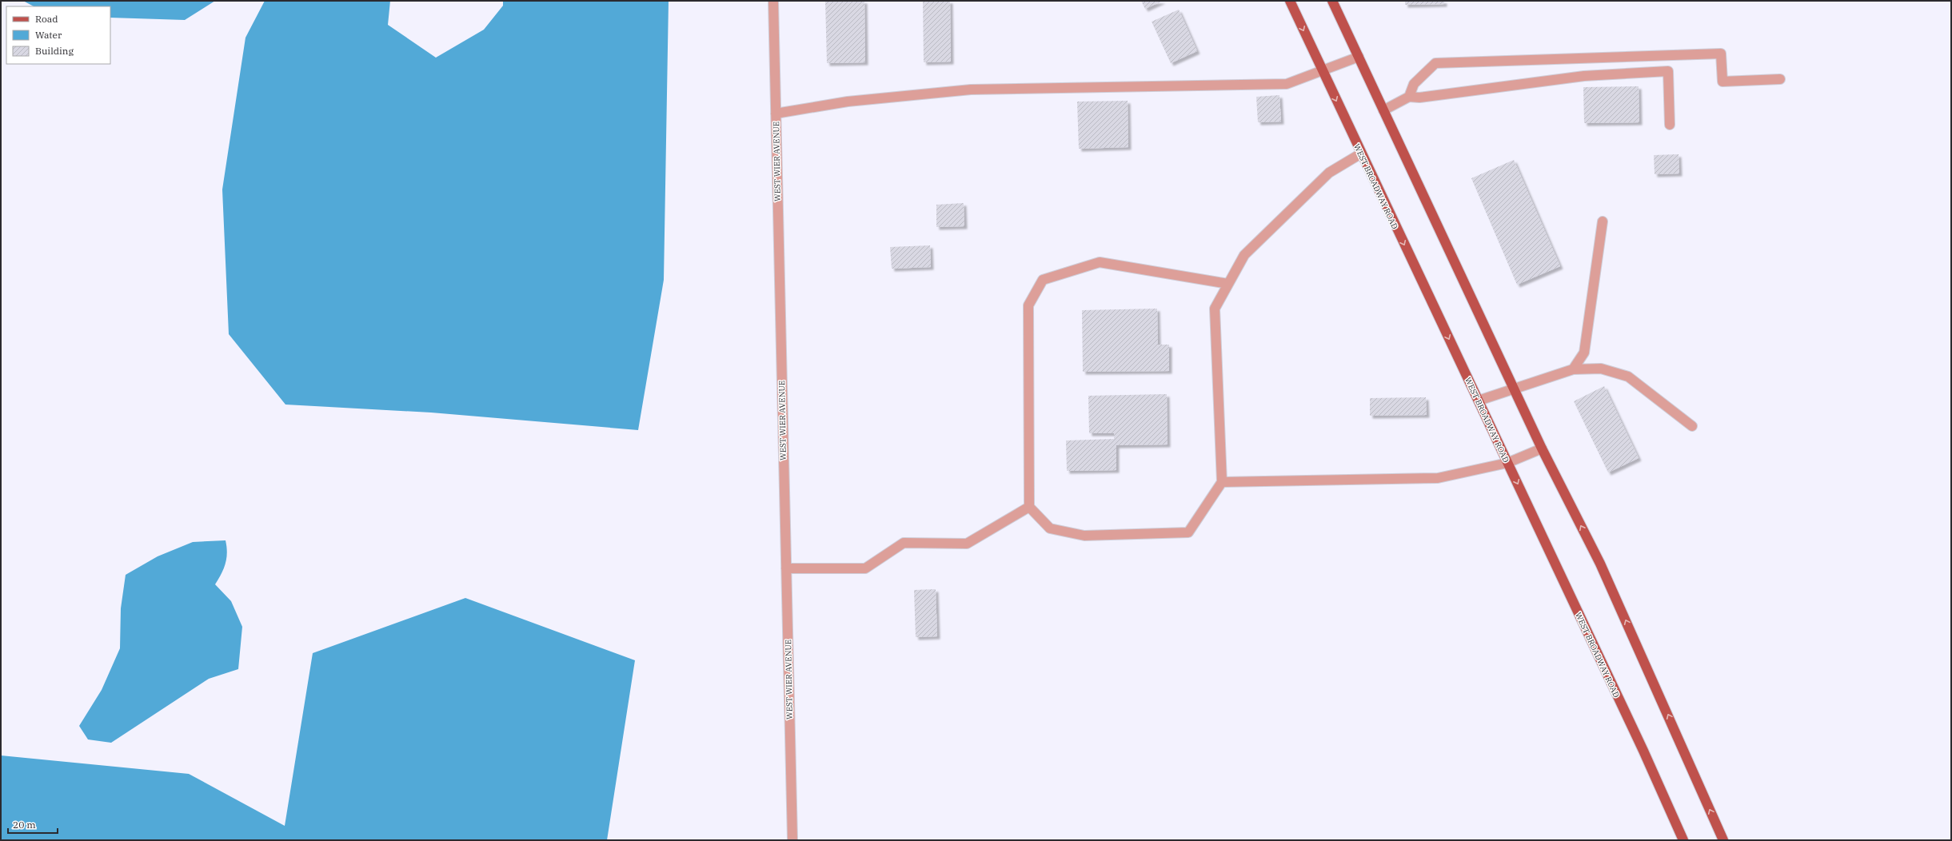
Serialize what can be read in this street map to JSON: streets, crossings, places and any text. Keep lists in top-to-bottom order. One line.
{"streets":{"main road":["WEST BROADWAY ROAD"],"street":["WEST WIER AVENUE"]},"legend":["Road","Water","Building"],"scale_bar":"20 m"}
